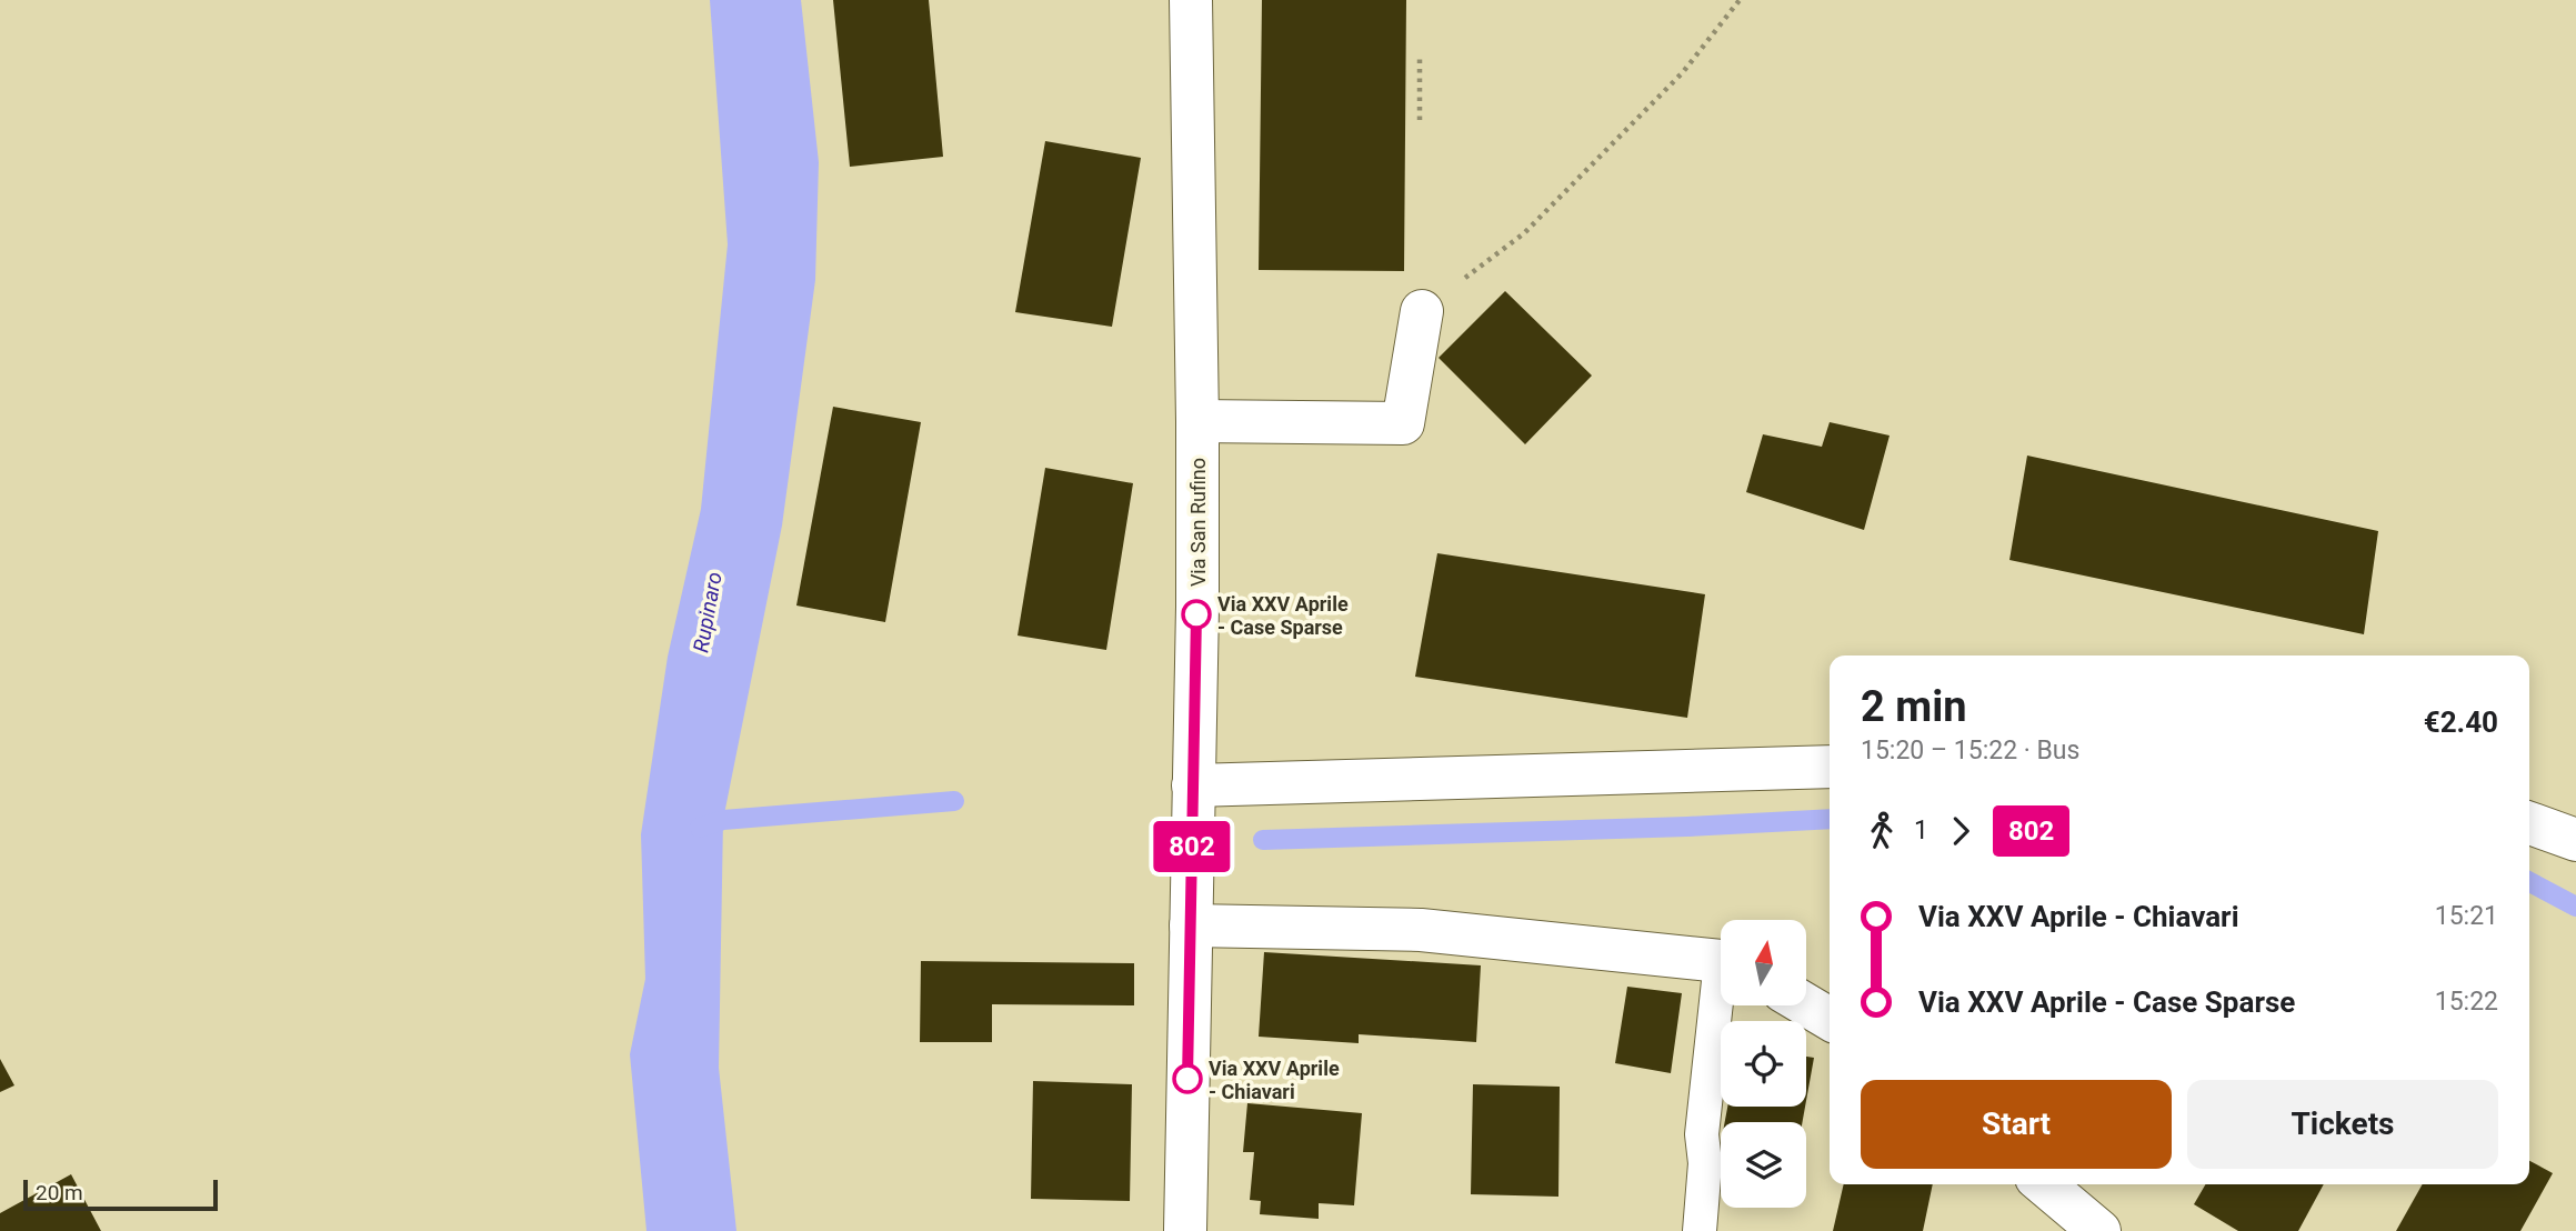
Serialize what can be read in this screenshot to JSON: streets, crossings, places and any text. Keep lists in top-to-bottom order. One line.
{"streets":{"street":["Via San Rufino"]},"water":["Rupinaro"],"places":["Via XXV Aprile - Case Sparse","Via XXV Aprile - Chiavari"],"lines":["bus line 802"],"scale_bar":"20 m","north":"top","page":{"on_map":"802","heading":["2 min","15:20 – 15:22 · Bus","€2.40"],"legs":["1","802"],"list":[{"name":"Via XXV Aprile - Chiavari","value":"15:21"},{"name":"Via XXV Aprile - Case Sparse","value":"15:22"}],"buttons":["Start","Tickets"],"scale":"20 m"}}
